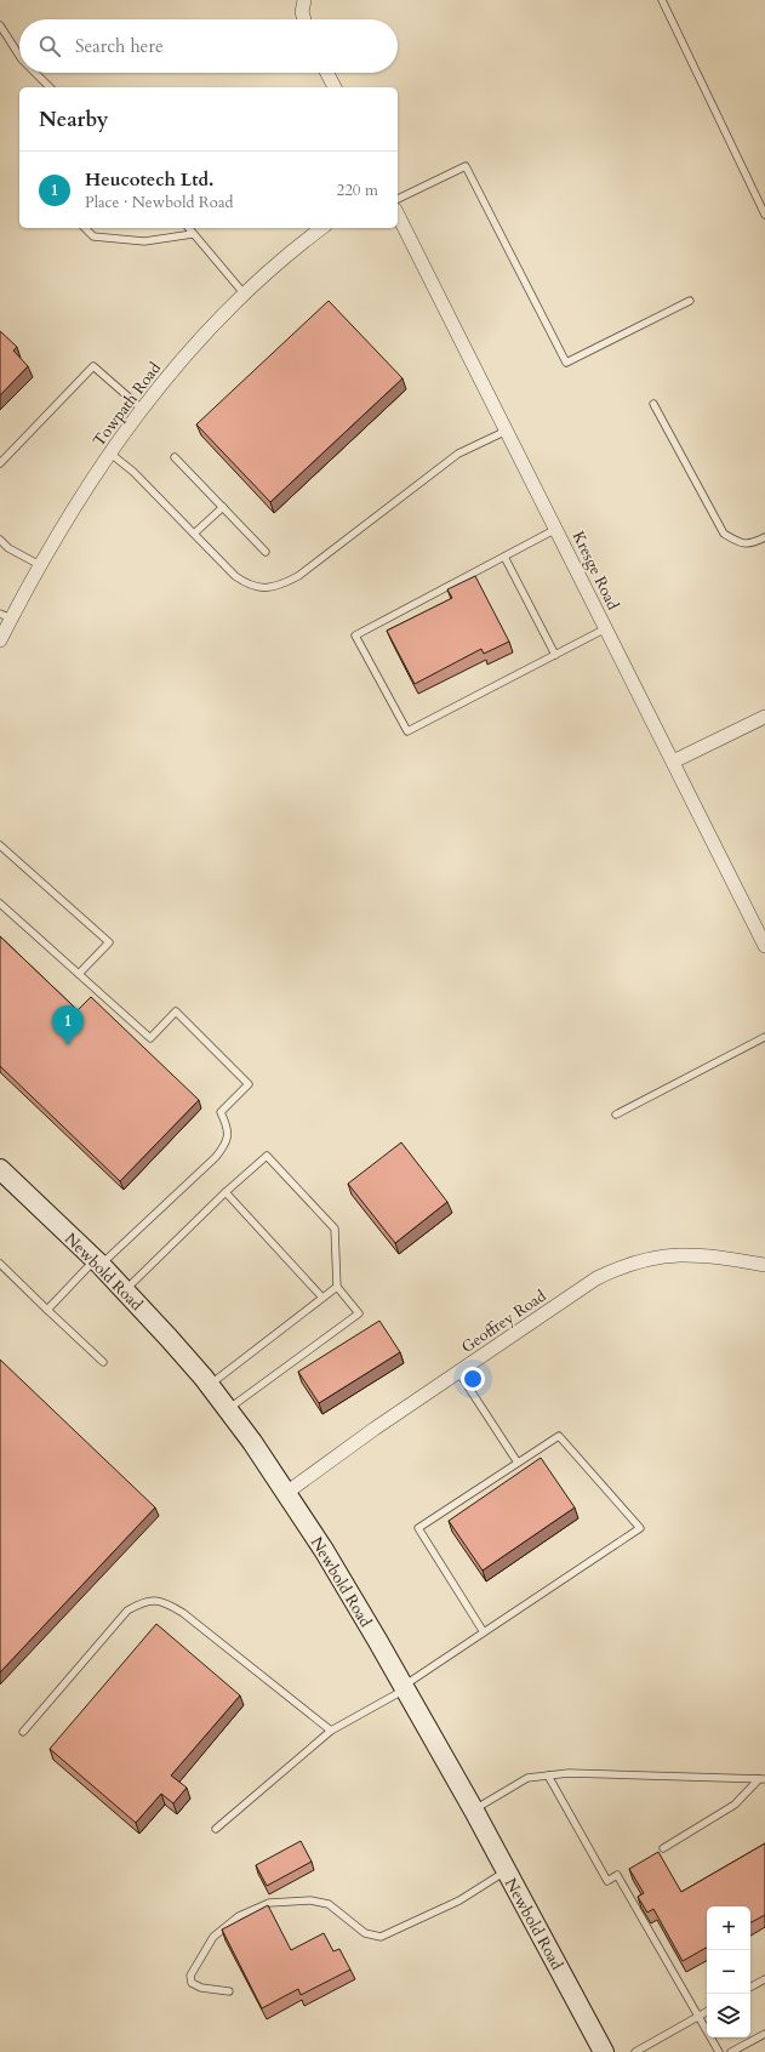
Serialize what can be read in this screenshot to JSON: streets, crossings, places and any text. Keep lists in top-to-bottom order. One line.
{"streets":{"main road":["Newbold Road"],"street":["Towpath Road","Kresge Road","Geoffrey Road"]},"crossings":[["Newbold Road","Geoffrey Road"]],"page":{"search":"Search here","heading":"Nearby","list":[{"mark":"1","name":"Heucotech Ltd.","note":"Place · Newbold Road","value":"220 m"}],"pins":"1","map_buttons":["+","−"]}}
